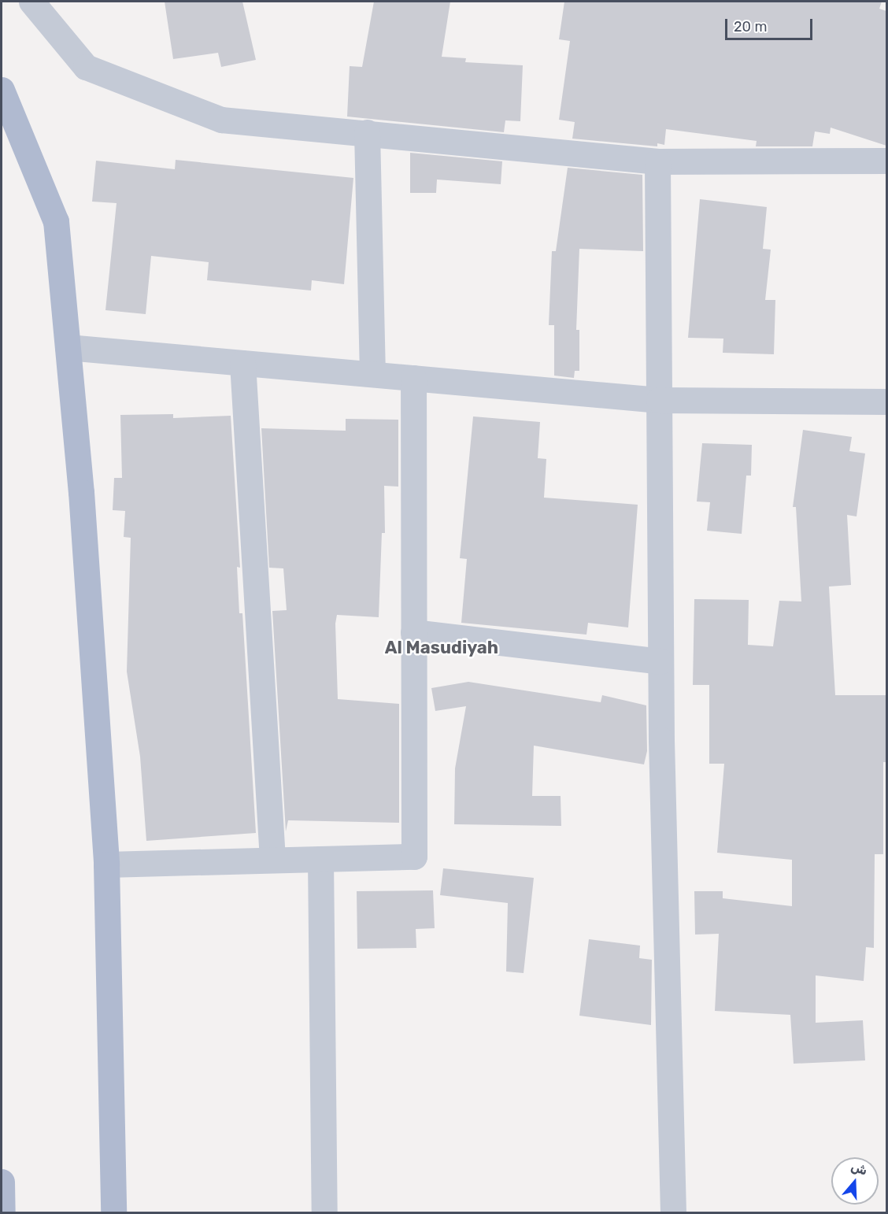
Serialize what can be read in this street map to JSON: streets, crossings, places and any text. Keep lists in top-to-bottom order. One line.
{"districts":["Al Masudiyah"],"scale_bar":"20 m","north":"top"}
